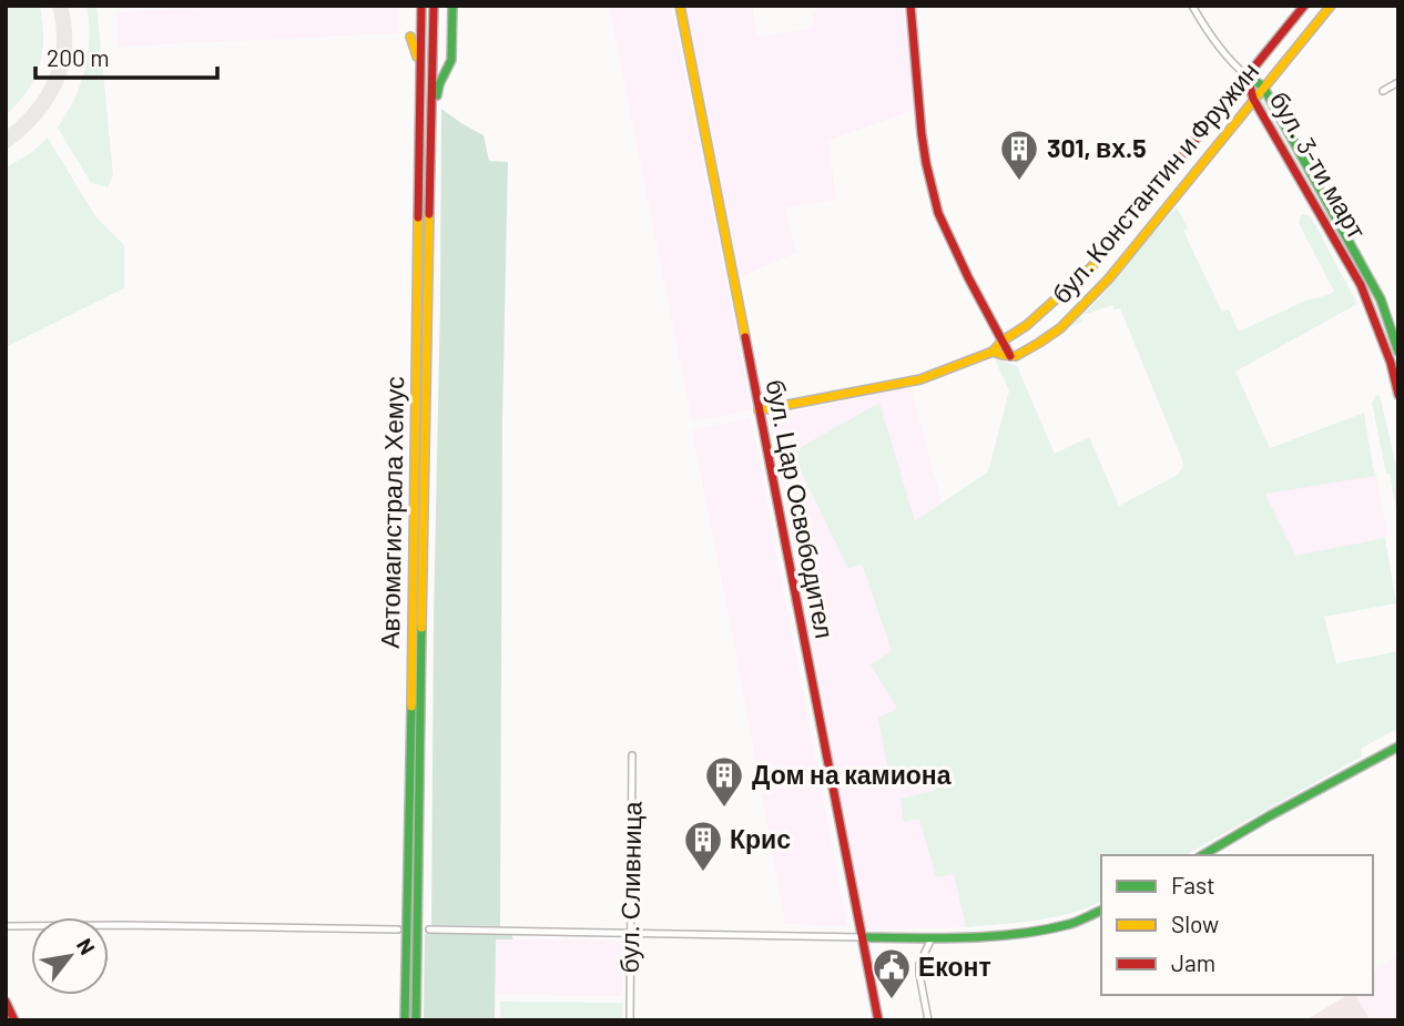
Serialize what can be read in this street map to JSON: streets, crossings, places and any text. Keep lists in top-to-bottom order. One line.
{"streets":{"main road":["бул. 3-ти март","бул. Константин и Фружин","бул. Цар Освободител","Автомагистрала Хемус"],"street":["бул. Сливница"]},"crossings":[["бул. 3-ти март","бул. Константин и Фружин"],["бул. Константин и Фружин","бул. Цар Освободител"]],"places":{"building":["301, вх.5","Дом на камиона","Крис"],"public building":["Еконт"]},"legend":["Fast","Slow","Jam"],"scale_bar":"200 m","north":"top right"}
